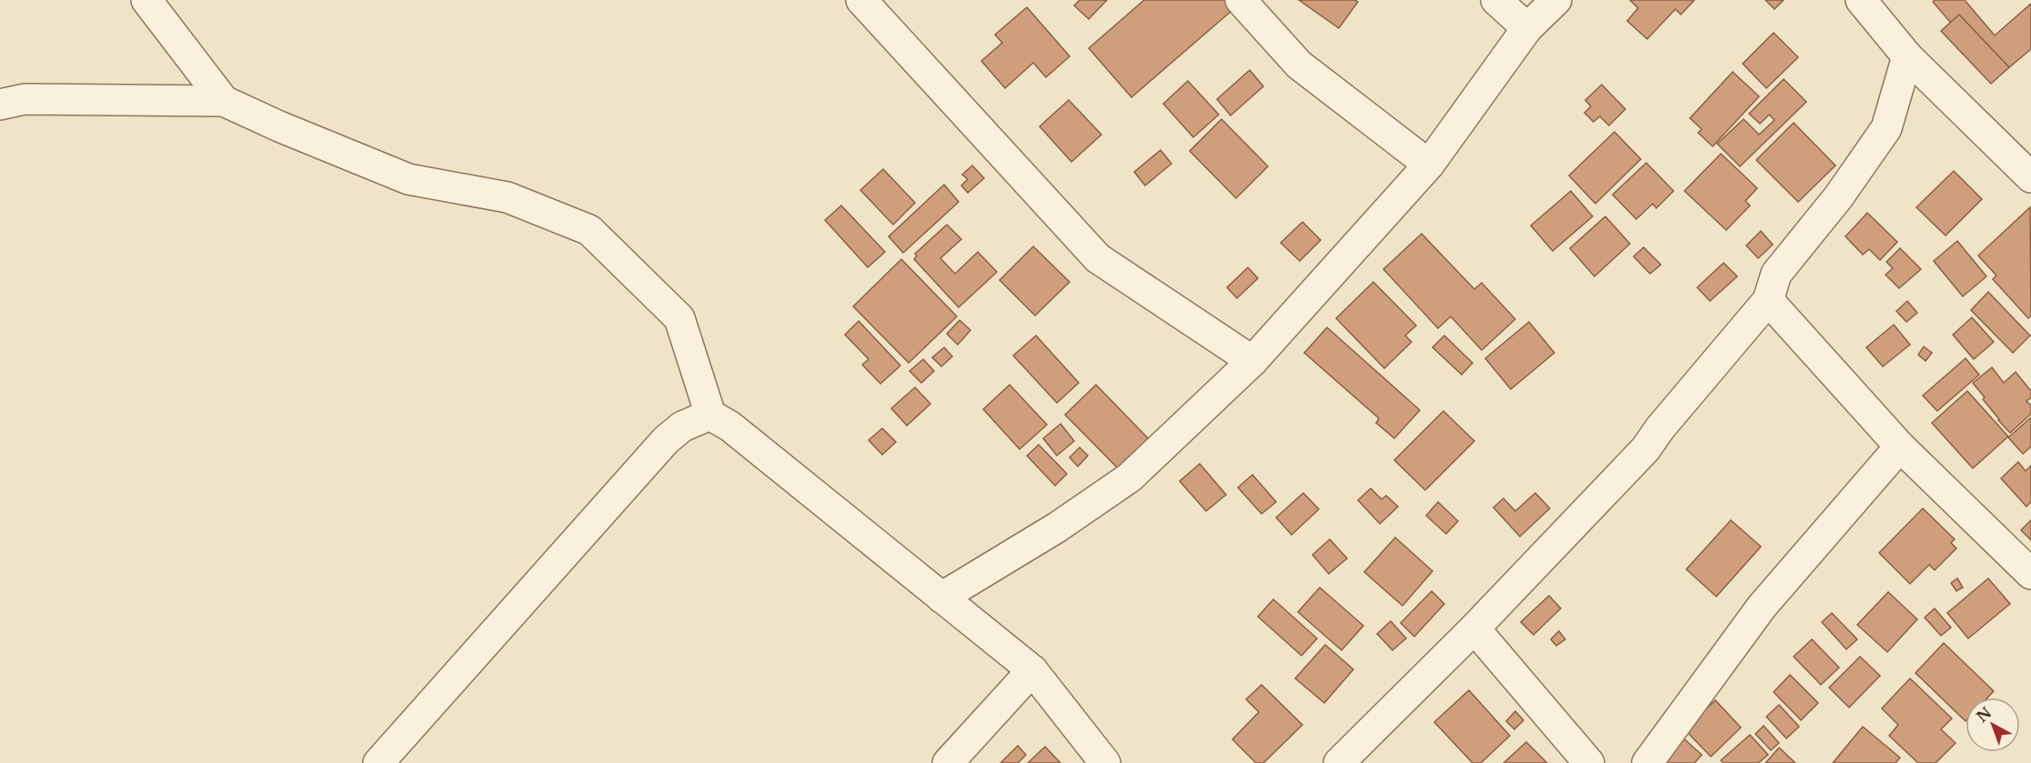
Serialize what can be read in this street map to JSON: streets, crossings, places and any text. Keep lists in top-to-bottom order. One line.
{"north":"top left"}
